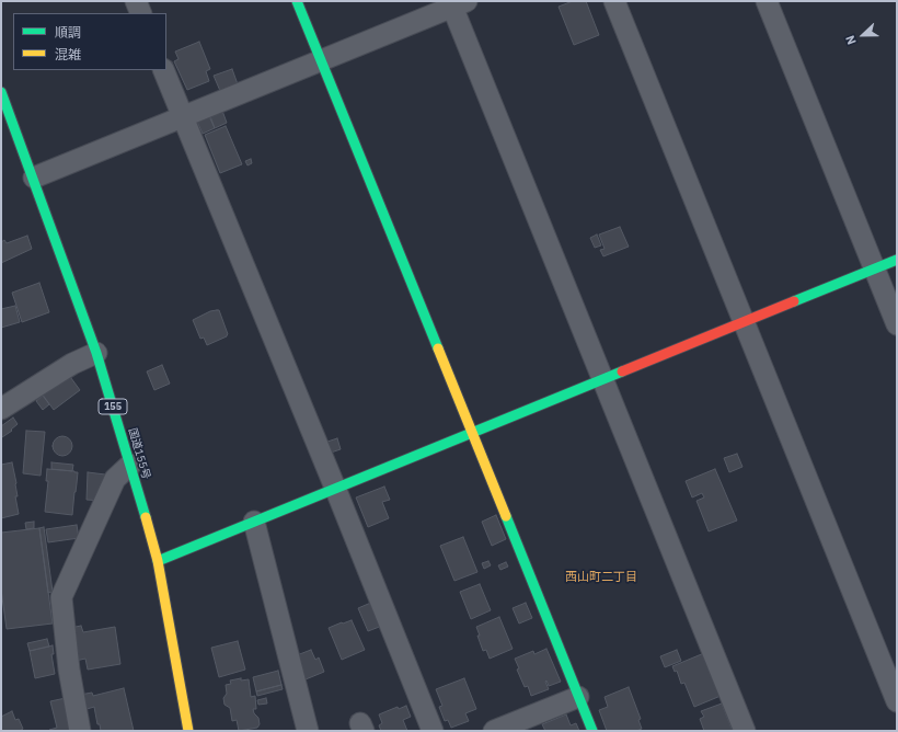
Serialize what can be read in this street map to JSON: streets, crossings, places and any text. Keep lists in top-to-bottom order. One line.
{"streets":{"main road":["155","国道155号"]},"districts":["西山町二丁目"],"legend":["順調","混雑"],"north":"left"}
